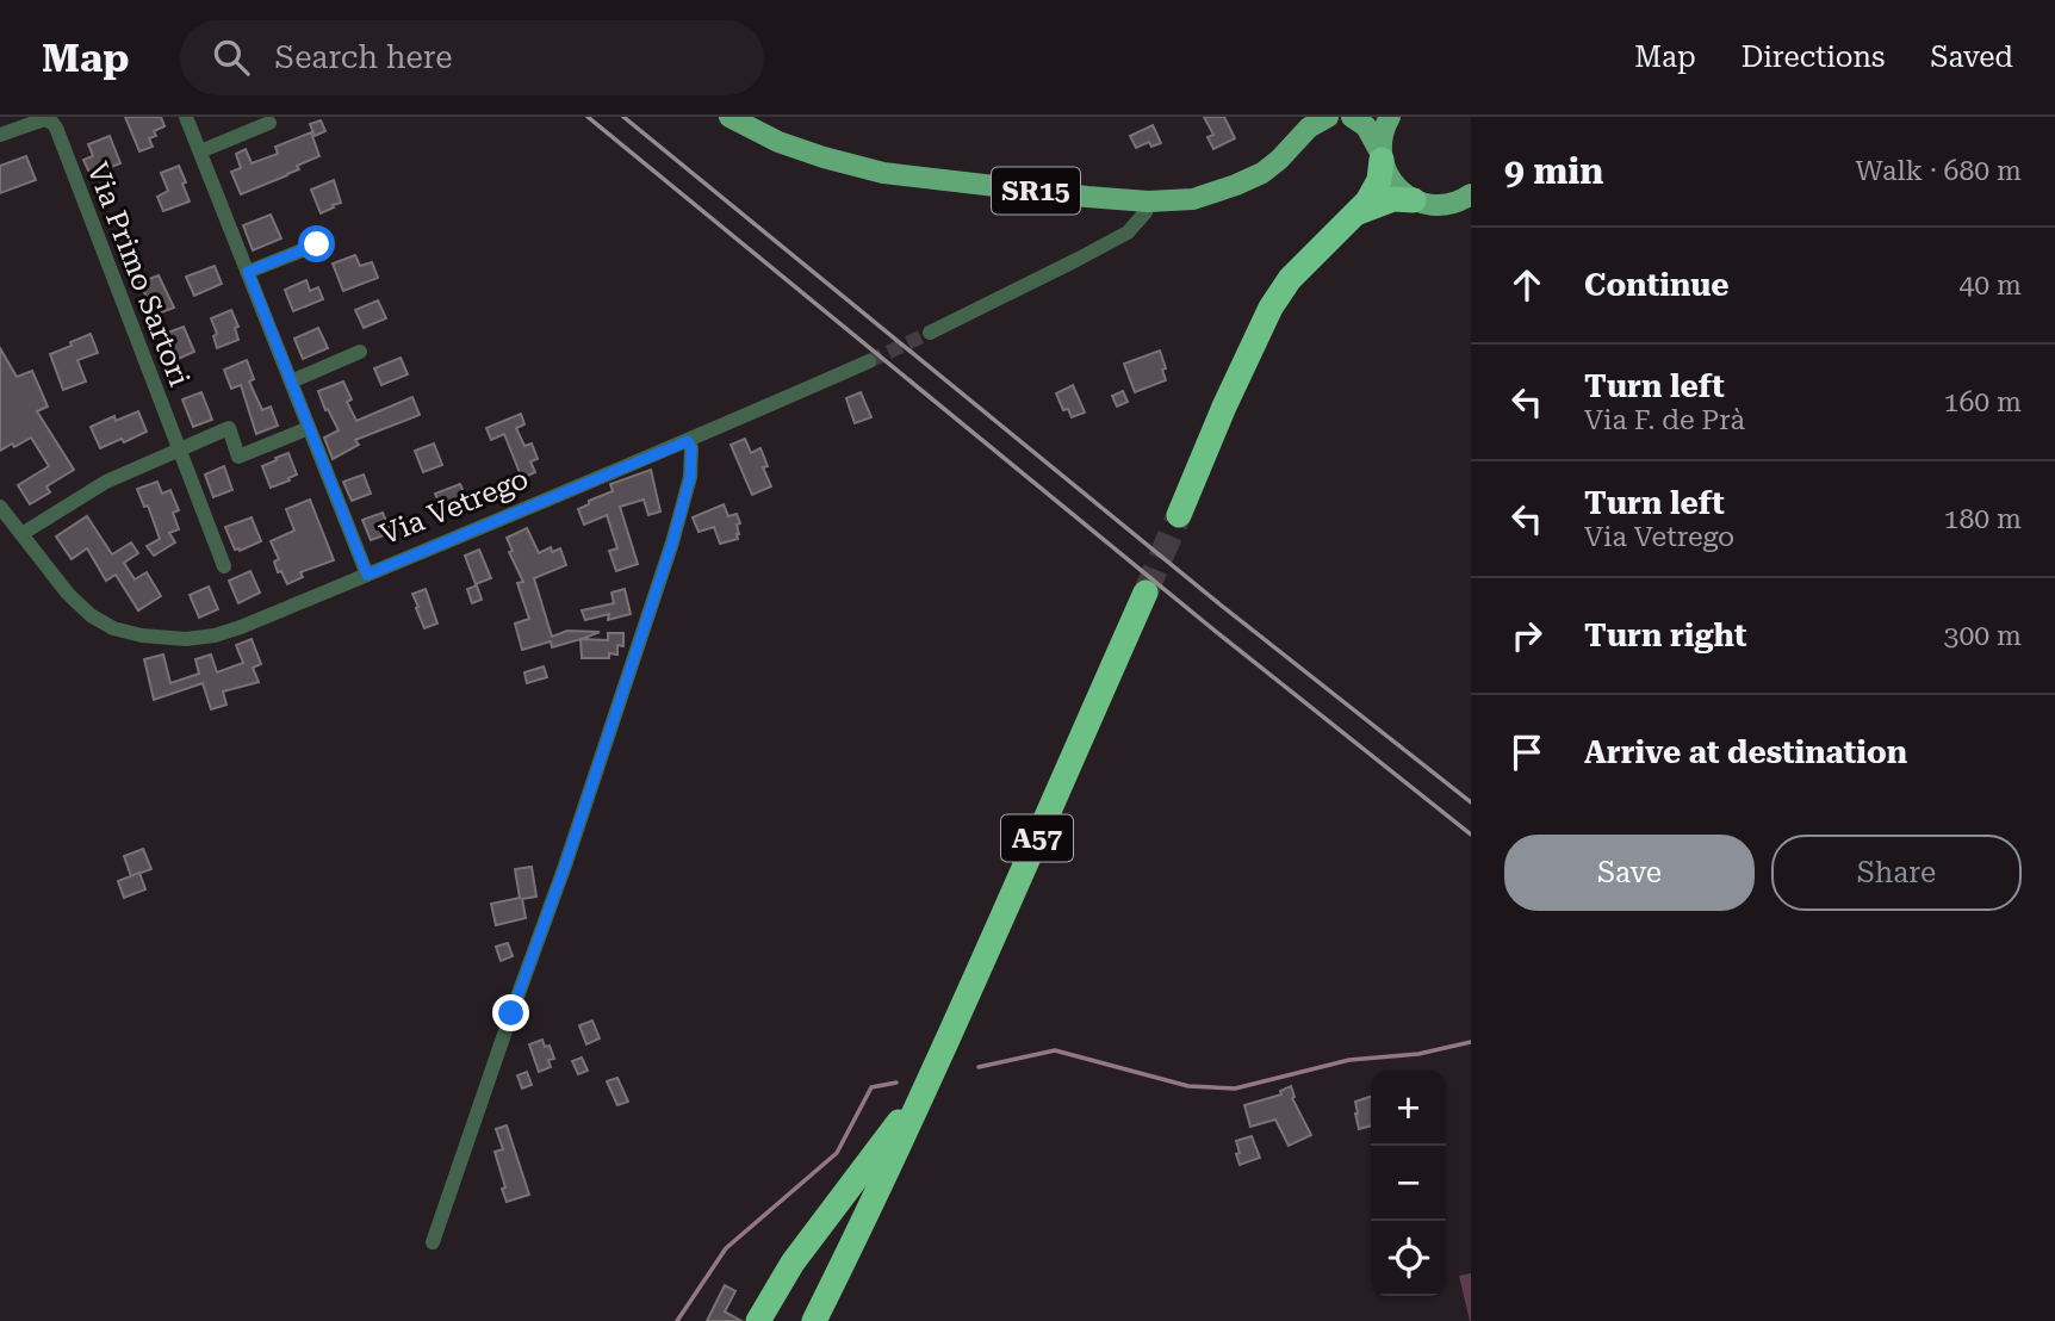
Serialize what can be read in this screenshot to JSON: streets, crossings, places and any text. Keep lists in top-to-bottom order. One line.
{"streets":{"highway":["A57"],"main road":["SR15"],"street":["Via Primo Sartori","Via Vetrego"]},"page":{"header":"Map","search":"Search here","nav":["Map","Directions","Saved"],"heading":["9 min","Walk · 680 m"],"list":[["Continue","40 m"],["Turn left","Via F. de Prà","160 m"],["Turn left","Via Vetrego","180 m"],["Turn right","300 m"],"Arrive at destination"],"buttons":["Save","Share"],"map_buttons":["+","−"]}}
